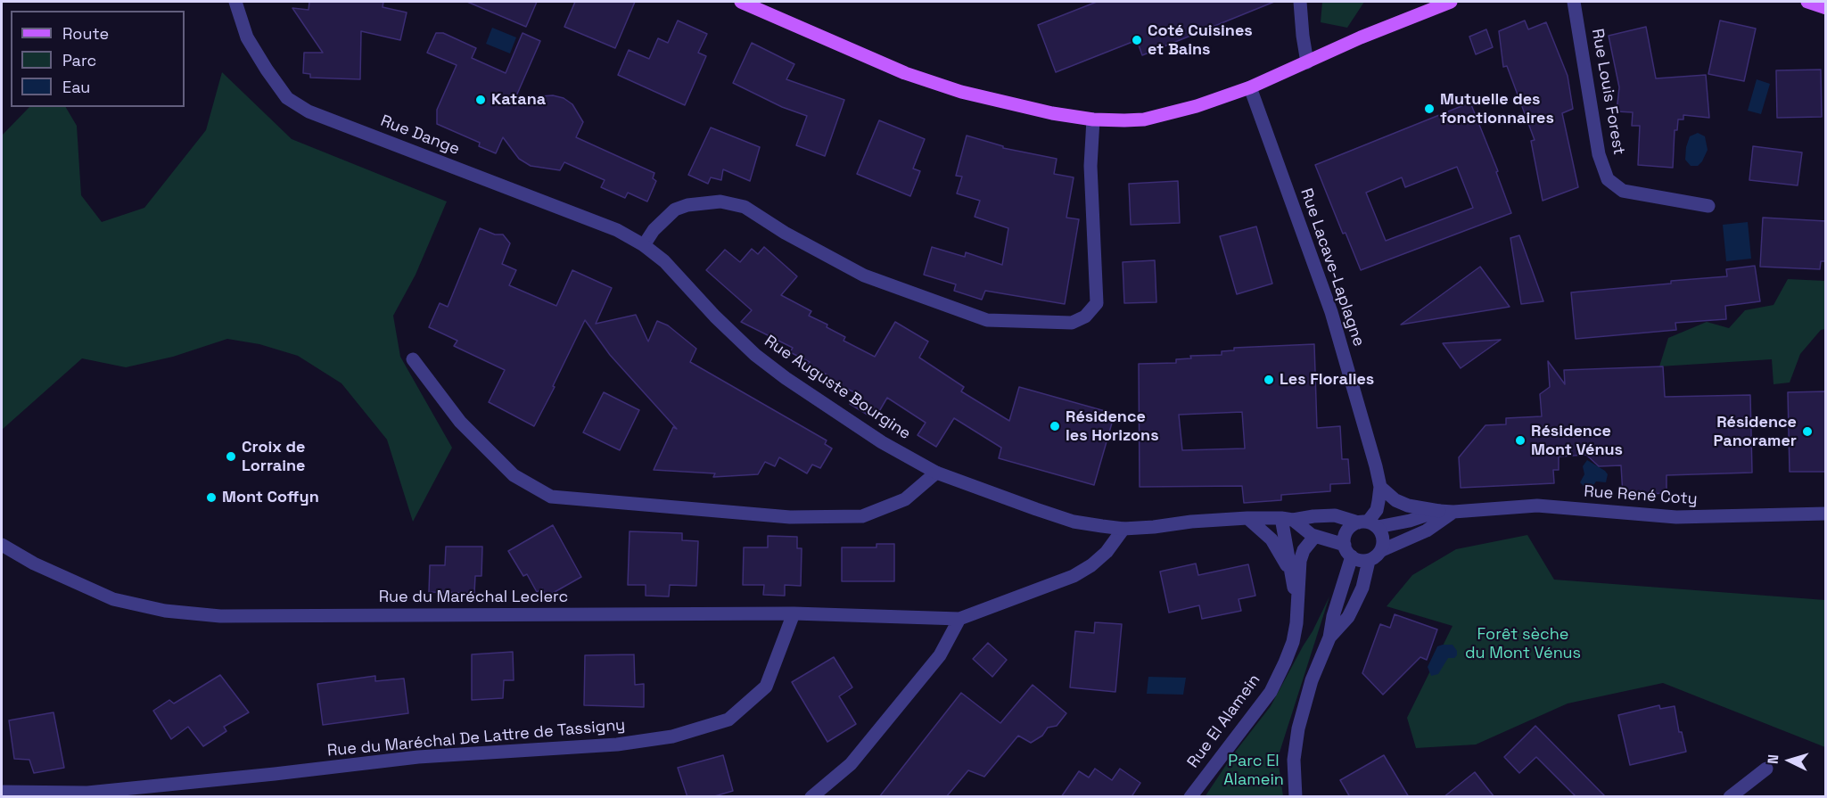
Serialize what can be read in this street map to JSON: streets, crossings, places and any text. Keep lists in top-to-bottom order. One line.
{"streets":{"street":["Rue Louis Forest","Rue Dange","Rue Lacave-Laplagne","Rue Auguste Bourgine","Rue René Coty","Rue du Maréchal Leclerc","Rue El Alamein","Rue du Maréchal De Lattre de Tassigny"]},"crossings":[["Rue Dange","Rue Auguste Bourgine"],["Rue Lacave-Laplagne","Rue Auguste Bourgine"],["Rue Lacave-Laplagne","Rue René Coty"],["Rue Auguste Bourgine","Rue René Coty"],["Rue Auguste Bourgine","Rue El Alamein"],["Rue du Maréchal Leclerc","Rue du Maréchal De Lattre de Tassigny"]],"parks":["Forêt sèche du Mont Vénus","Parc El Alamein"],"places":["Coté Cuisines et Bains","Katana","Mutuelle des fonctionnaires","Les Floralies","Résidence les Horizons","Résidence Panoramer","Résidence Mont Vénus","Croix de Lorraine","Mont Coffyn"],"legend":["Route","Parc","Eau"],"north":"left"}
